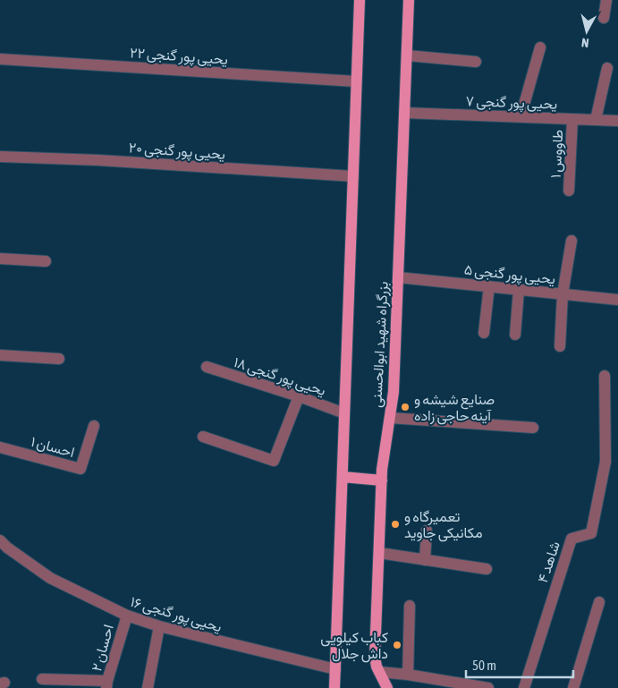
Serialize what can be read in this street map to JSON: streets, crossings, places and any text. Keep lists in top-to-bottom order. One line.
{"streets":{"main road":["بزرگراه شهید ابوالحسنی"],"street":["یحیی پور گنجی ۲۲","یحیی پور گنجی ۷","یحیی پور گنجی ۲۰","طاووس ۱","یحیی پور گنجی ۵","یحیی پور گنجی ۱۸","احسان ۱","شاهد ۴","یحیی پور گنجی ۱۶","احسان ۲"]},"crossings":[["یحیی پور گنجی ۷","طاووس ۱"],["یحیی پور گنجی ۷","بزرگراه شهید ابوالحسنی"],["یحیی پور گنجی ۵","بزرگراه شهید ابوالحسنی"],["یحیی پور گنجی ۱۶","احسان ۲"]],"places":["صنایع شیشه و آینه حاجی زاده","تعمیرگاه و مکانیکی جاوید","کباب کیلویی داش جلال"],"scale_bar":"50 m","north":"bottom"}
